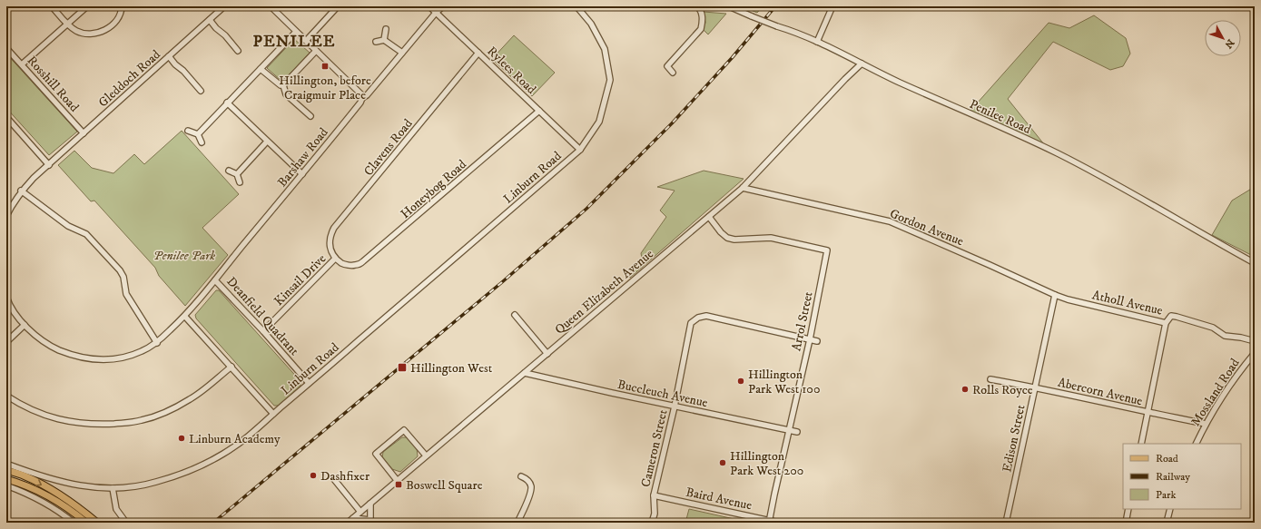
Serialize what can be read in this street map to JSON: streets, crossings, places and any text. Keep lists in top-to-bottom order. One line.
{"streets":{"street":["Rylees Road","Gleddoch Road","Rosshill Road","Penilee Road","Clavens Road","Barshaw Road","Linburn Road","Honeybog Road","Gordon Avenue","Kinsail Drive","Queen Elizabeth Avenue","Atholl Avenue","Deanfield Quadrant","Arrol Street","Abercorn Avenue","Mossland Road","Buccleuch Avenue","Edison Street","Cameron Street","Baird Avenue"]},"crossings":[["Rylees Road","Clavens Road"],["Rylees Road","Barshaw Road"],["Rylees Road","Linburn Road"],["Rylees Road","Honeybog Road"],["Gleddoch Road","Rosshill Road"],["Penilee Road","Queen Elizabeth Avenue"],["Clavens Road","Honeybog Road"],["Clavens Road","Kinsail Drive"],["Barshaw Road","Deanfield Quadrant"],["Linburn Road","Deanfield Quadrant"],["Honeybog Road","Kinsail Drive"],["Gordon Avenue","Queen Elizabeth Avenue"],["Gordon Avenue","Atholl Avenue"],["Gordon Avenue","Edison Street"],["Kinsail Drive","Deanfield Quadrant"],["Queen Elizabeth Avenue","Arrol Street"],["Queen Elizabeth Avenue","Buccleuch Avenue"],["Atholl Avenue","Edison Street"],["Arrol Street","Buccleuch Avenue"],["Arrol Street","Cameron Street"],["Arrol Street","Baird Avenue"],["Abercorn Avenue","Mossland Road"],["Abercorn Avenue","Edison Street"],["Buccleuch Avenue","Cameron Street"],["Cameron Street","Baird Avenue"]],"districts":["PENILEE"],"parks":["Penilee Park"],"places":{"transit":["Hillington, before Craigmuir Place","Hillington West","Boswell Square"],"other":["Hillington Park West 100","Rolls Royce","Linburn Academy","Hillington Park West 200","Dashfixer"]},"legend":["Road","Railway","Park"],"north":"bottom right"}
